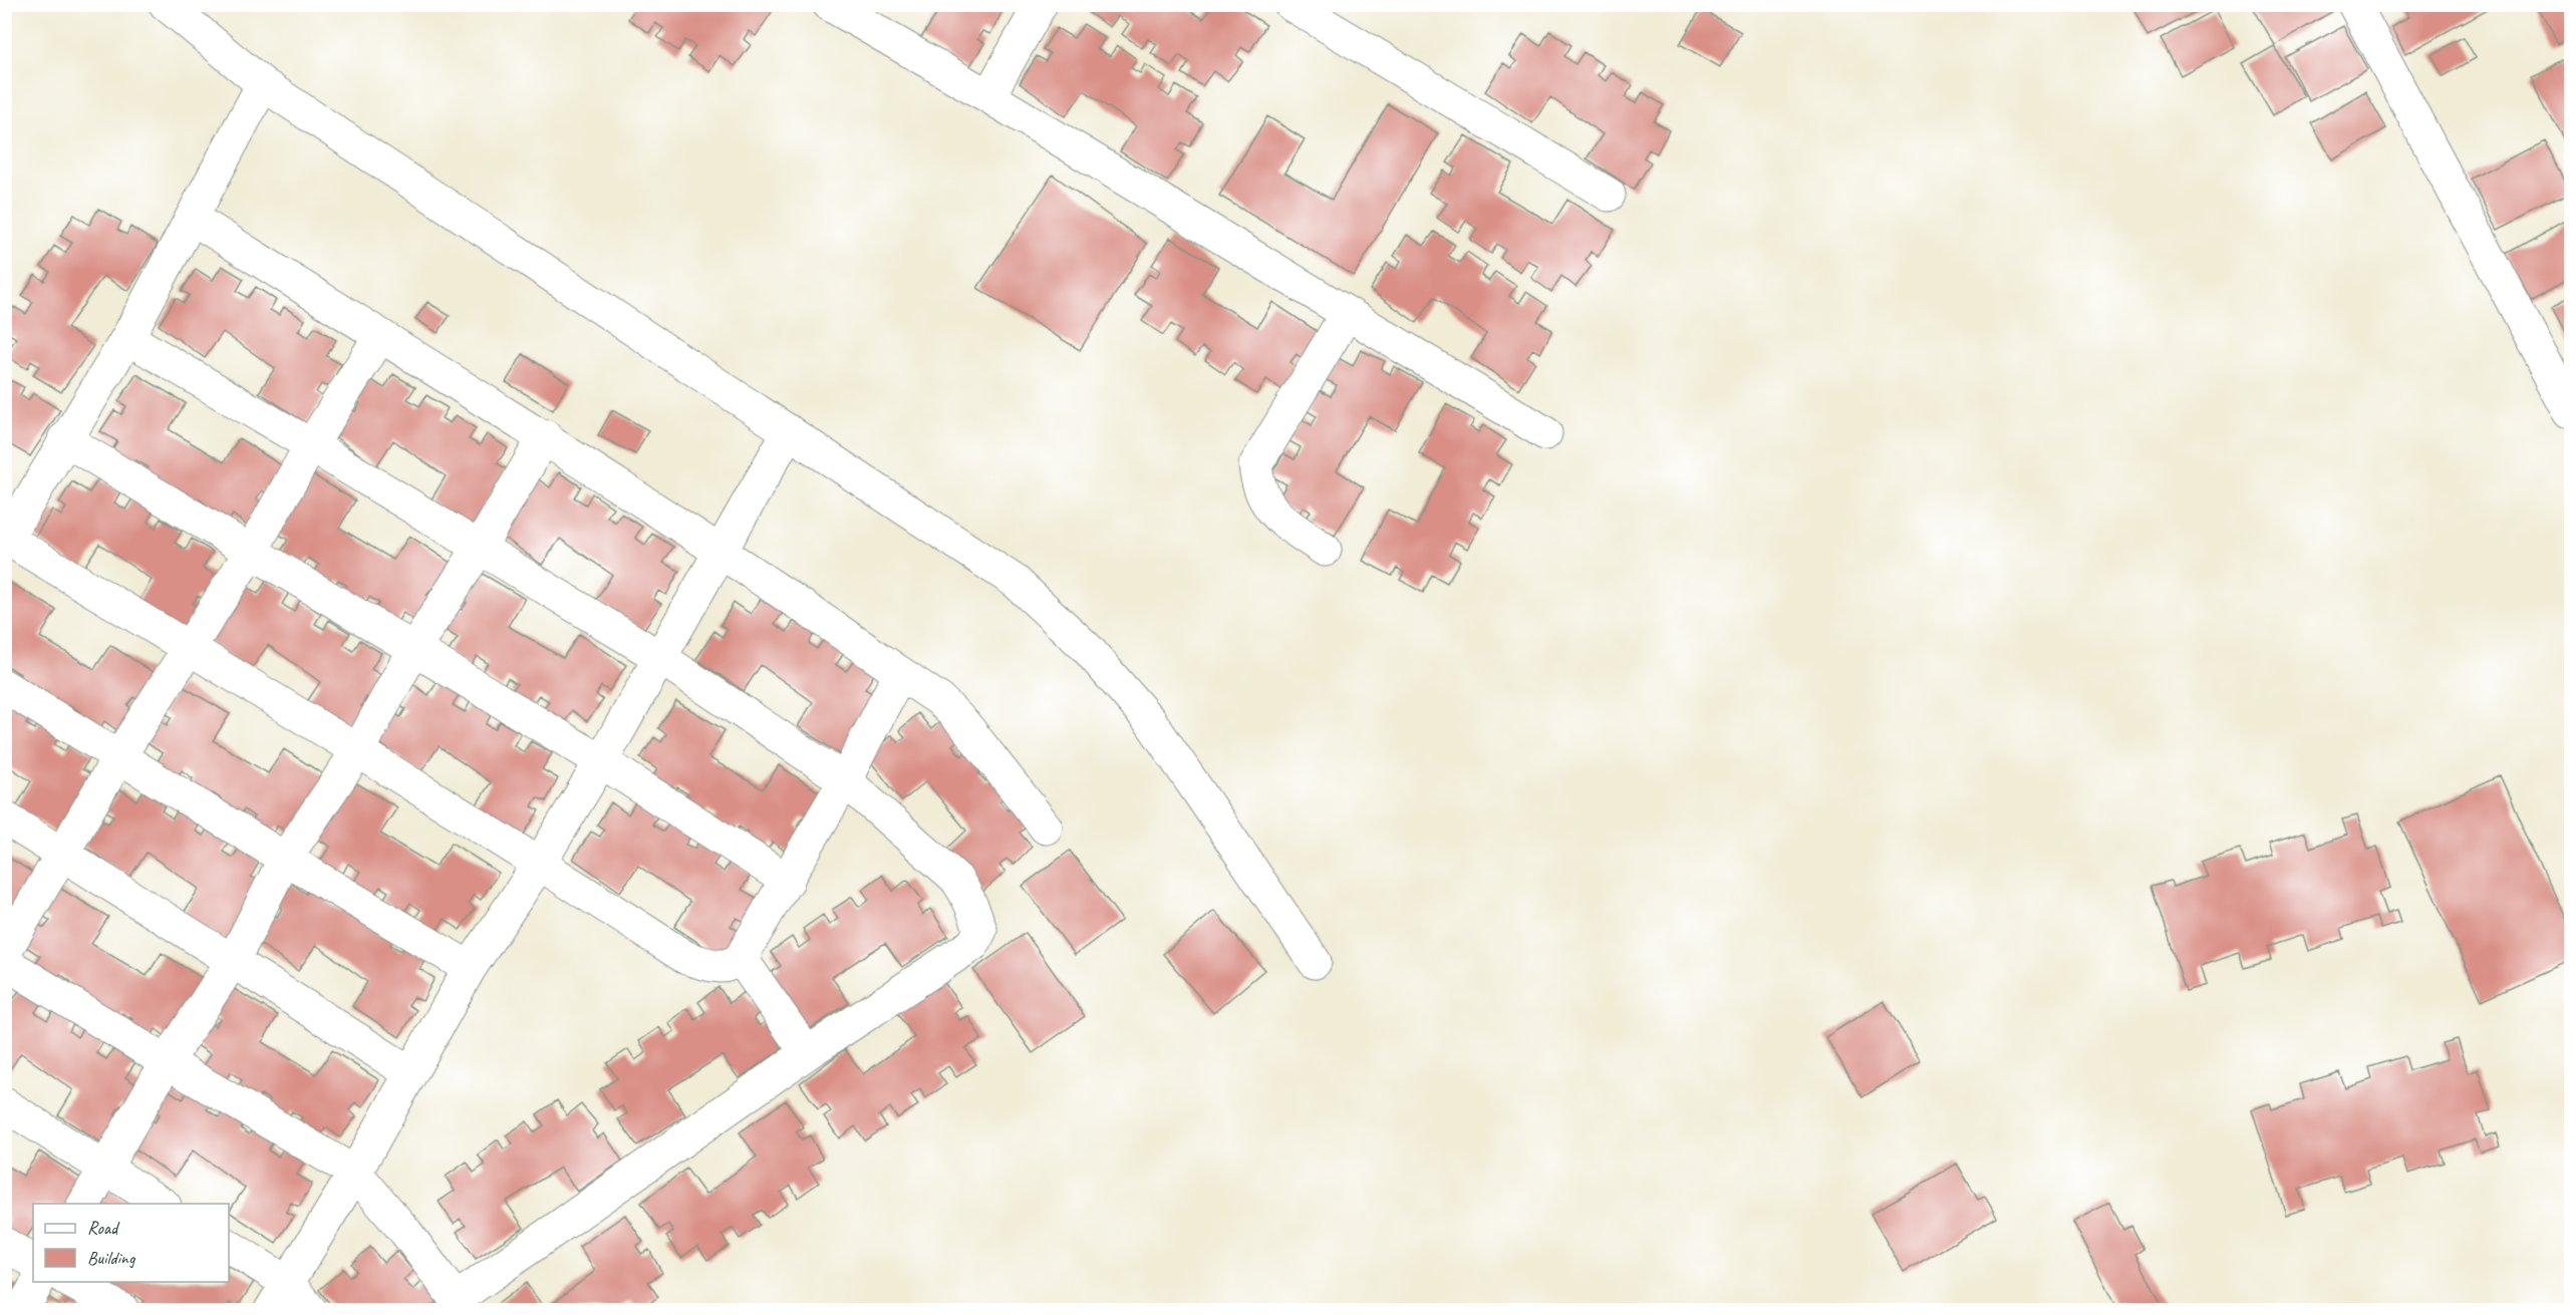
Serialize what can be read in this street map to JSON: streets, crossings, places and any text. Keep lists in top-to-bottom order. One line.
{"legend":["Road","Building"]}
